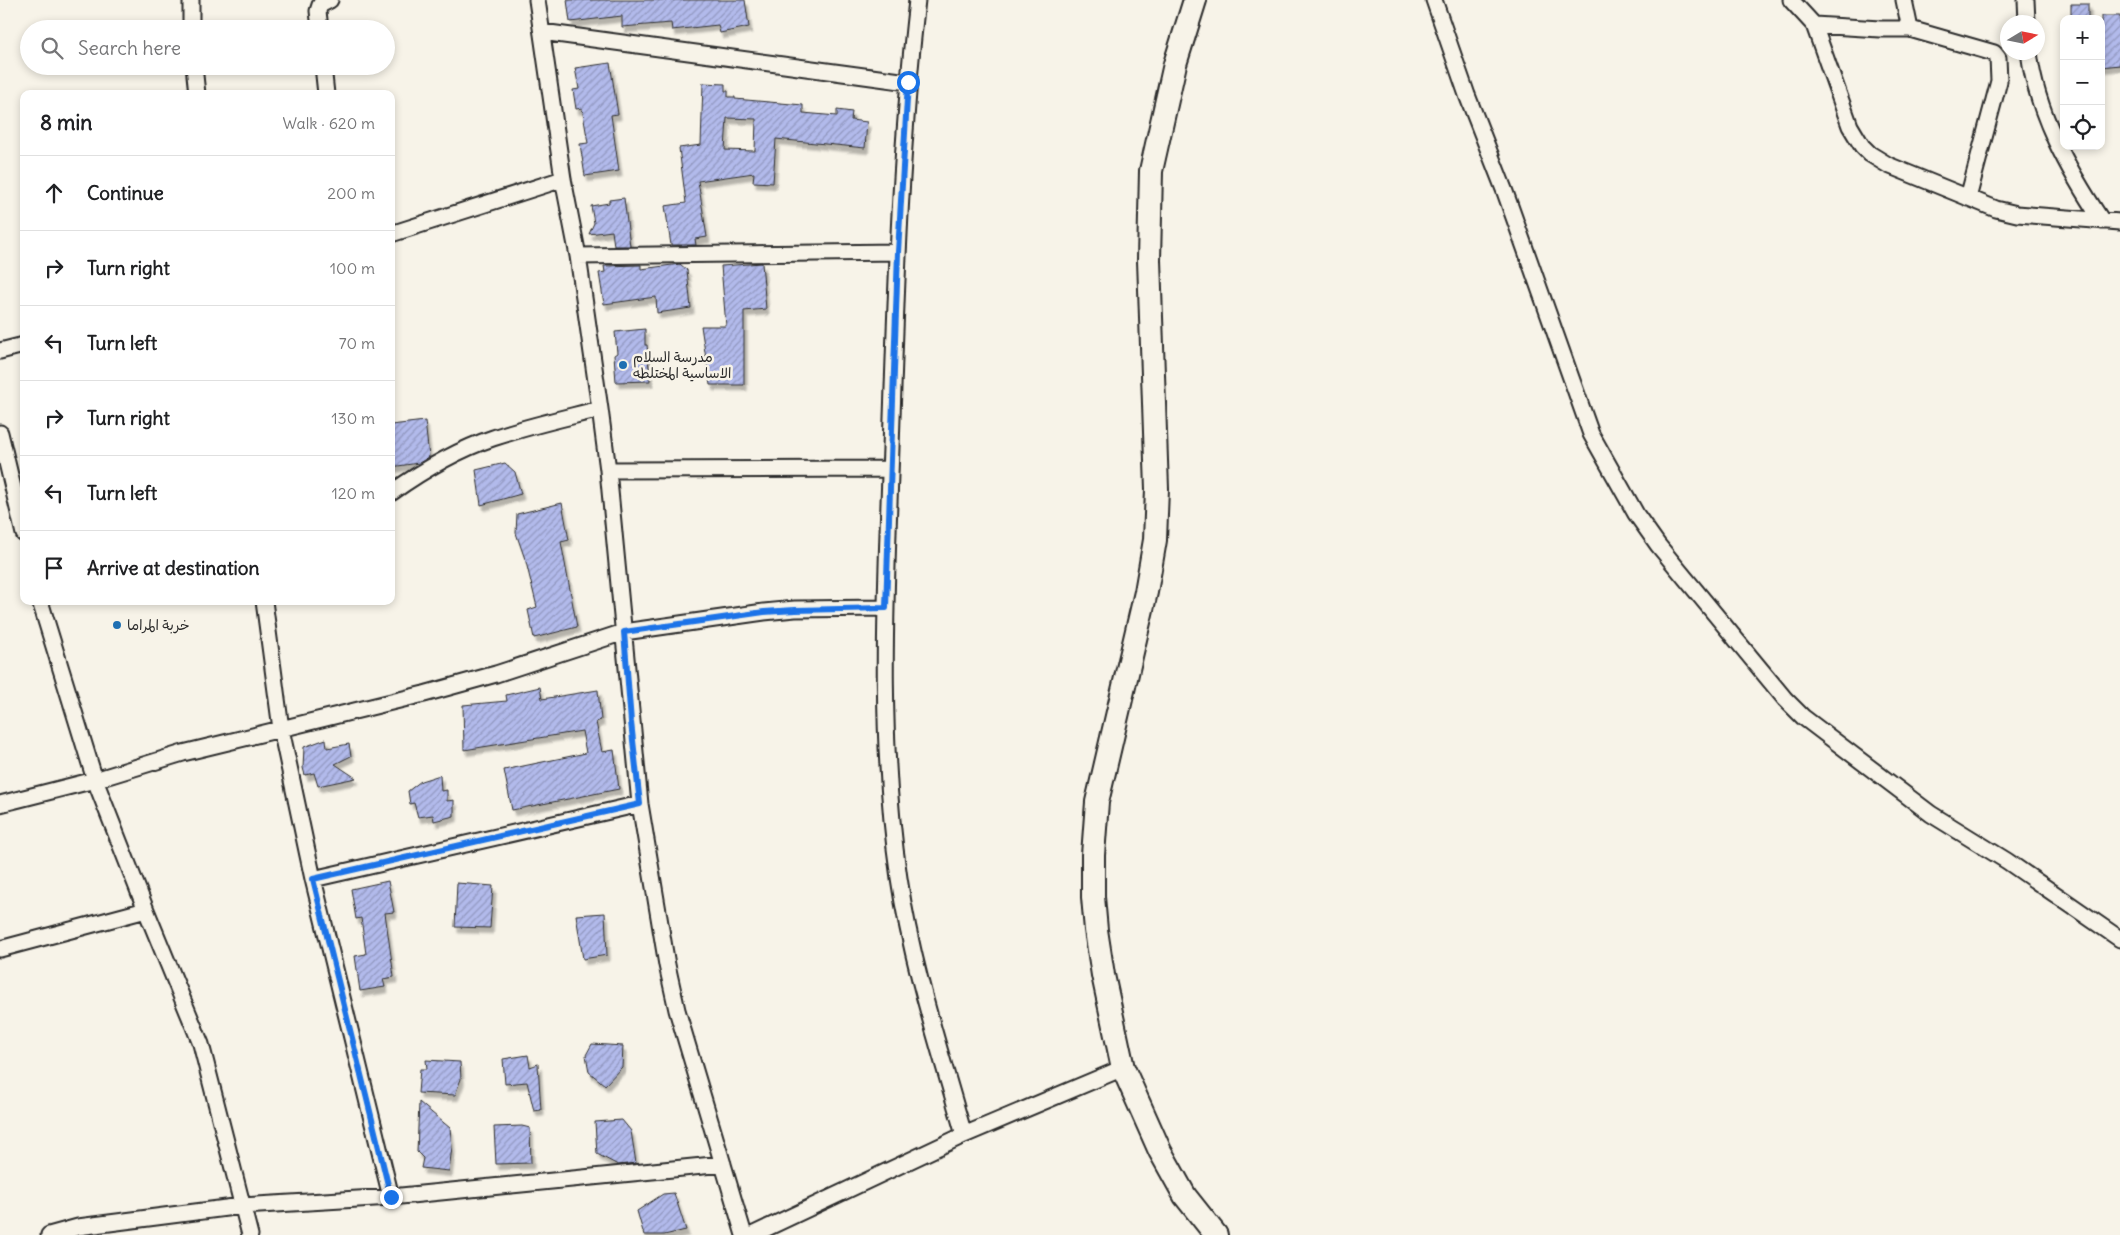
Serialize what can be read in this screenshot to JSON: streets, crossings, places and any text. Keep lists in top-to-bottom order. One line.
{"places":["مدرسة السلام الاساسية المختلطه","خربة المراما"],"north":"right","page":{"map_buttons":["+","−"],"search":"Search here","heading":["8 min","Walk · 620 m"],"list":[["Continue","200 m"],["Turn right","100 m"],["Turn left","70 m"],["Turn right","130 m"],["Turn left","120 m"],"Arrive at destination"]}}
